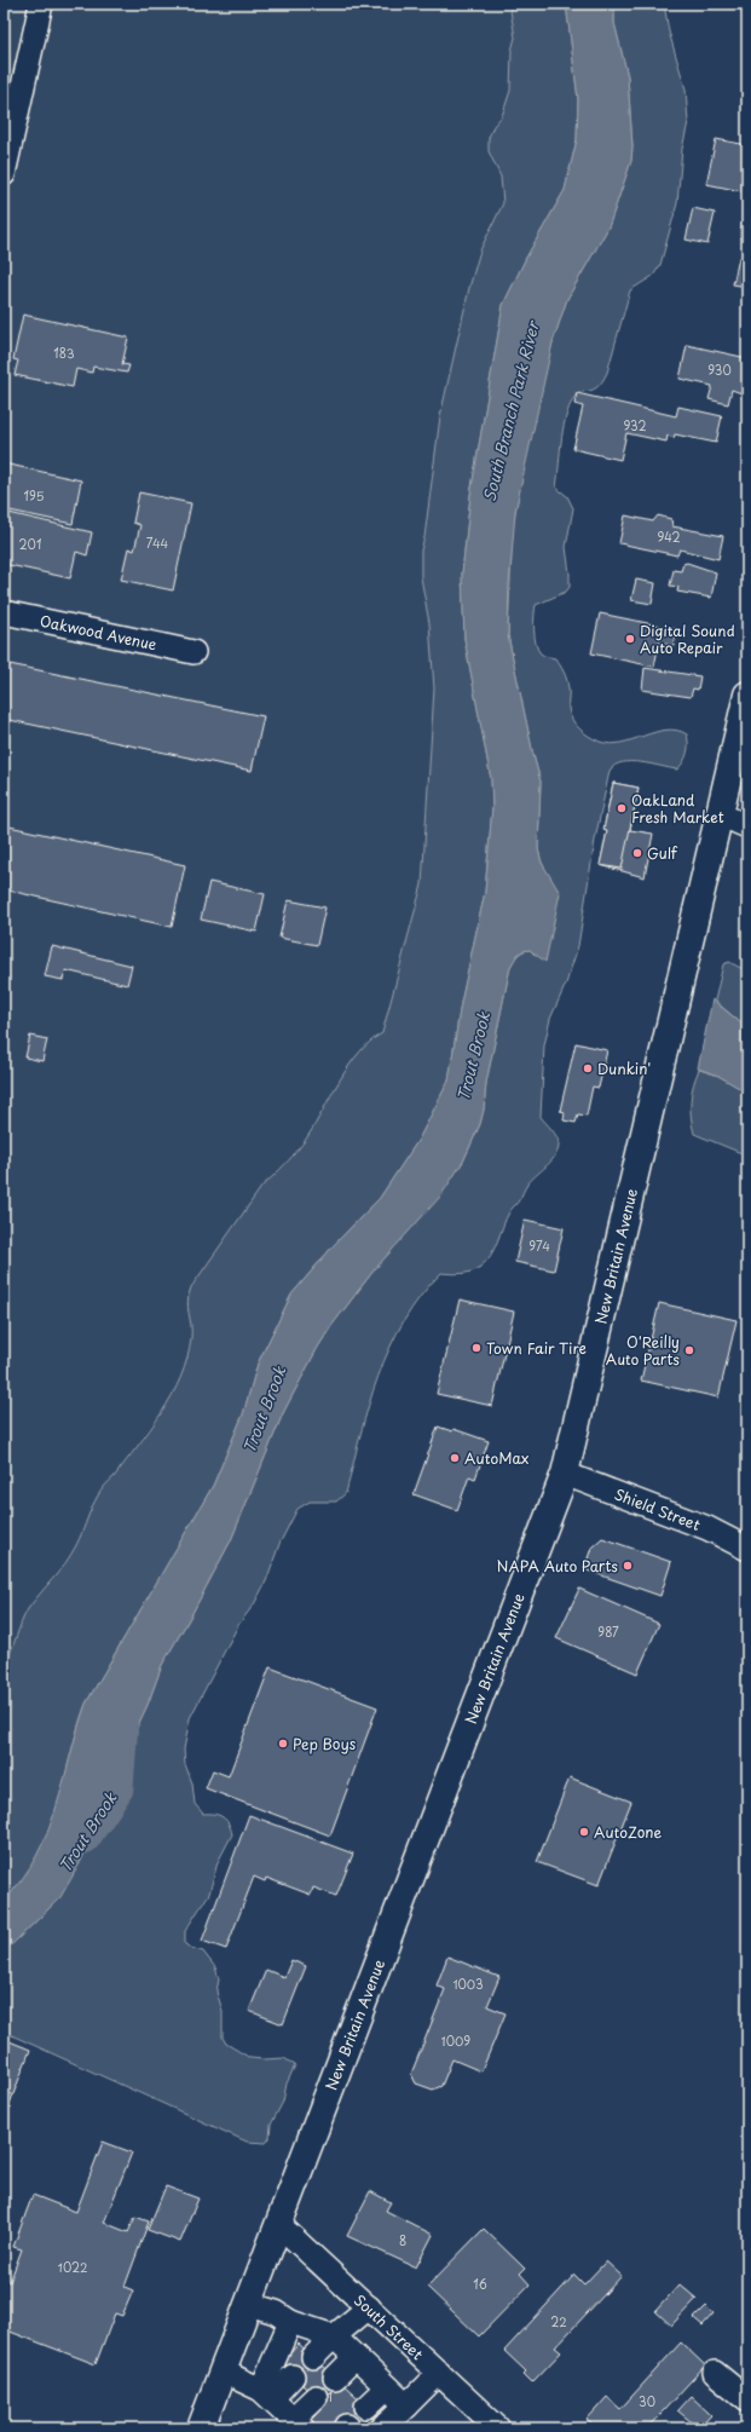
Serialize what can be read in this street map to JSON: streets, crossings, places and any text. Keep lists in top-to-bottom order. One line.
{"streets":{"main road":["New Britain Avenue"],"street":["Oakwood Avenue","Shield Street","South Street"]},"crossings":[["New Britain Avenue","Shield Street"],["New Britain Avenue","South Street"]],"water":["South Branch Park River","Trout Brook"],"places":["Digital Sound Auto Repair","OakLand Fresh Market","Gulf","Dunkin'","Town Fair Tire","O'Reilly Auto Parts","AutoMax","NAPA Auto Parts","Pep Boys","AutoZone"],"house_numbers":["183","930","932","195","942","744","201","974","987","1003","1009","8","1022","16","22","1","30"]}
